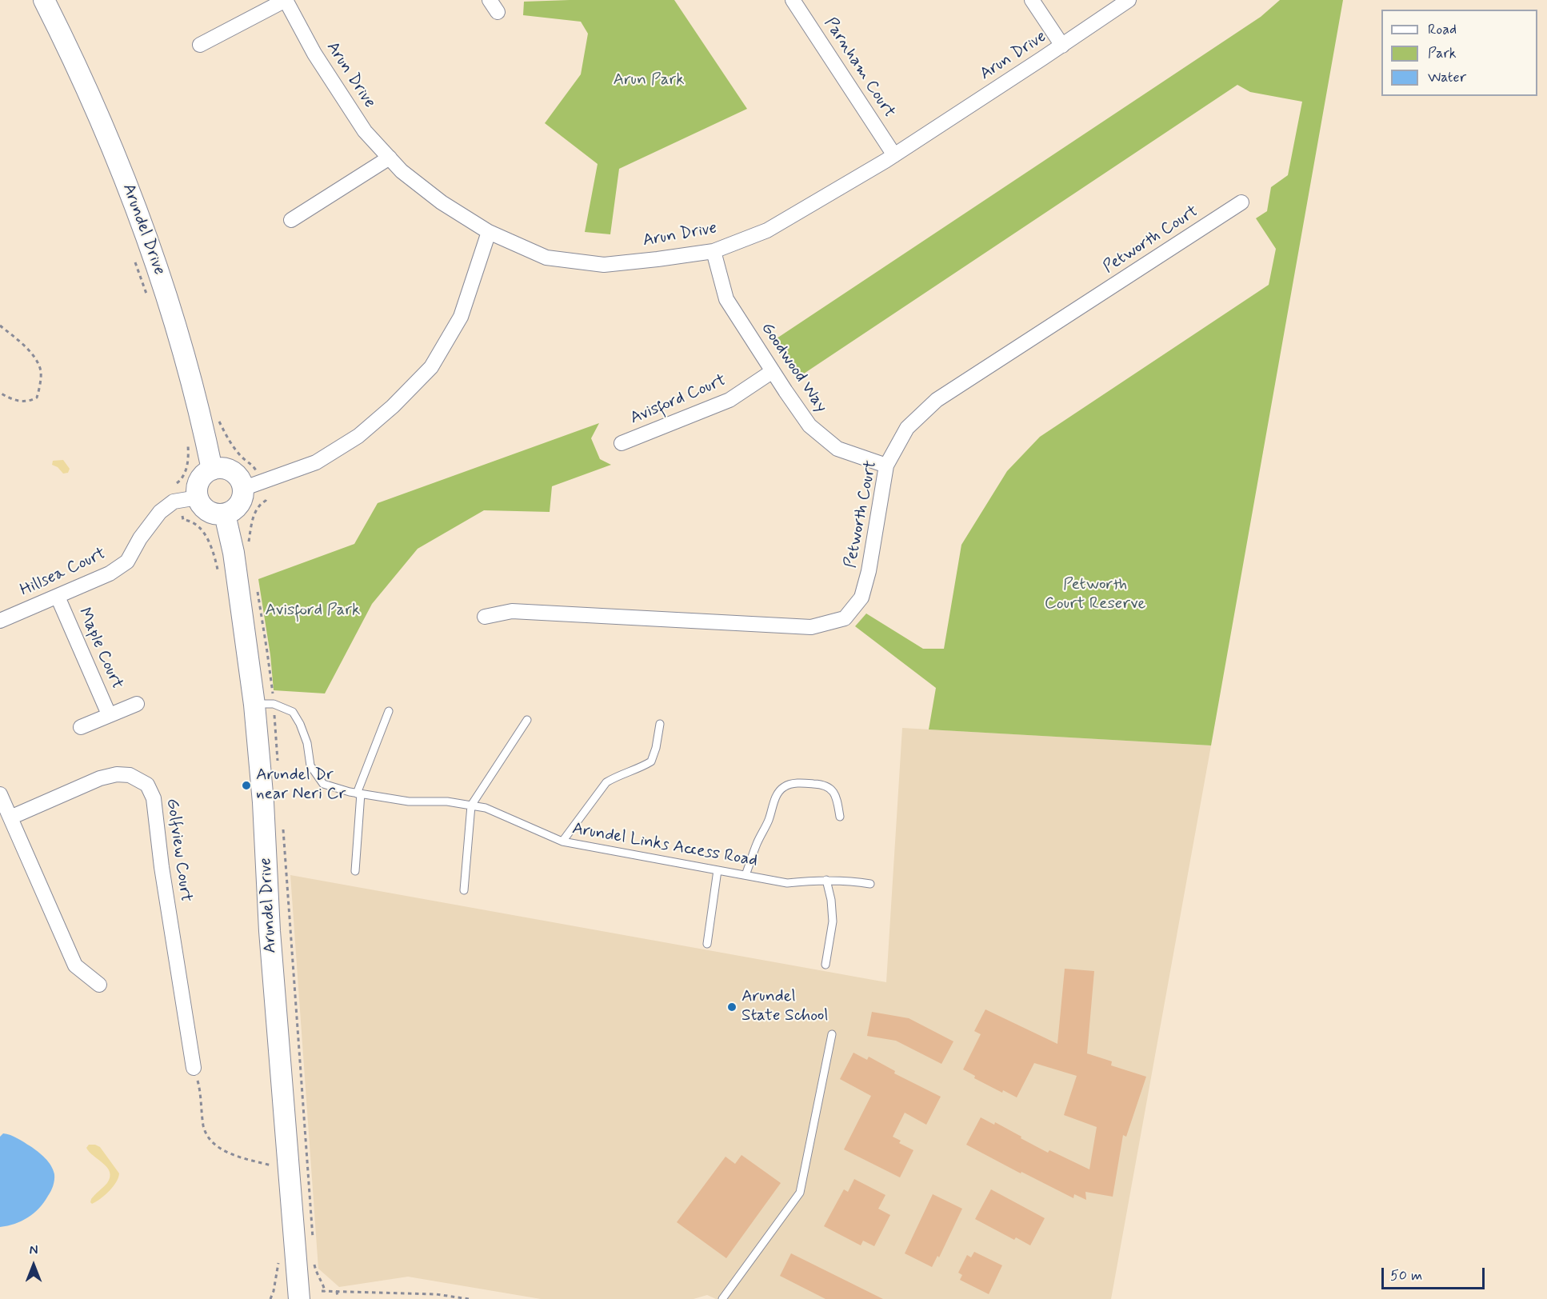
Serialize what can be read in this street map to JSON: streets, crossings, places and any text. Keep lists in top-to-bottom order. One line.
{"streets":{"main road":["Arundel Drive"],"street":["Arun Drive","Parnham Court","Petworth Court","Goodwood Way","Avisford Court","Hillsea Court","Maple Court","Golfview Court"],"lane":["Arundel Links Access Road"]},"crossings":[["Arun Drive","Parnham Court"],["Arun Drive","Goodwood Way"],["Arundel Drive","Hillsea Court"],["Arundel Drive","Arundel Links Access Road"],["Petworth Court","Goodwood Way"],["Goodwood Way","Avisford Court"],["Hillsea Court","Maple Court"]],"parks":["Arun Park","Petworth Court Reserve","Avisford Park"],"places":["Arundel Dr near Neri Cr","Arundel State School"],"legend":["Road","Park","Water"],"scale_bar":"50 m","north":"top"}
